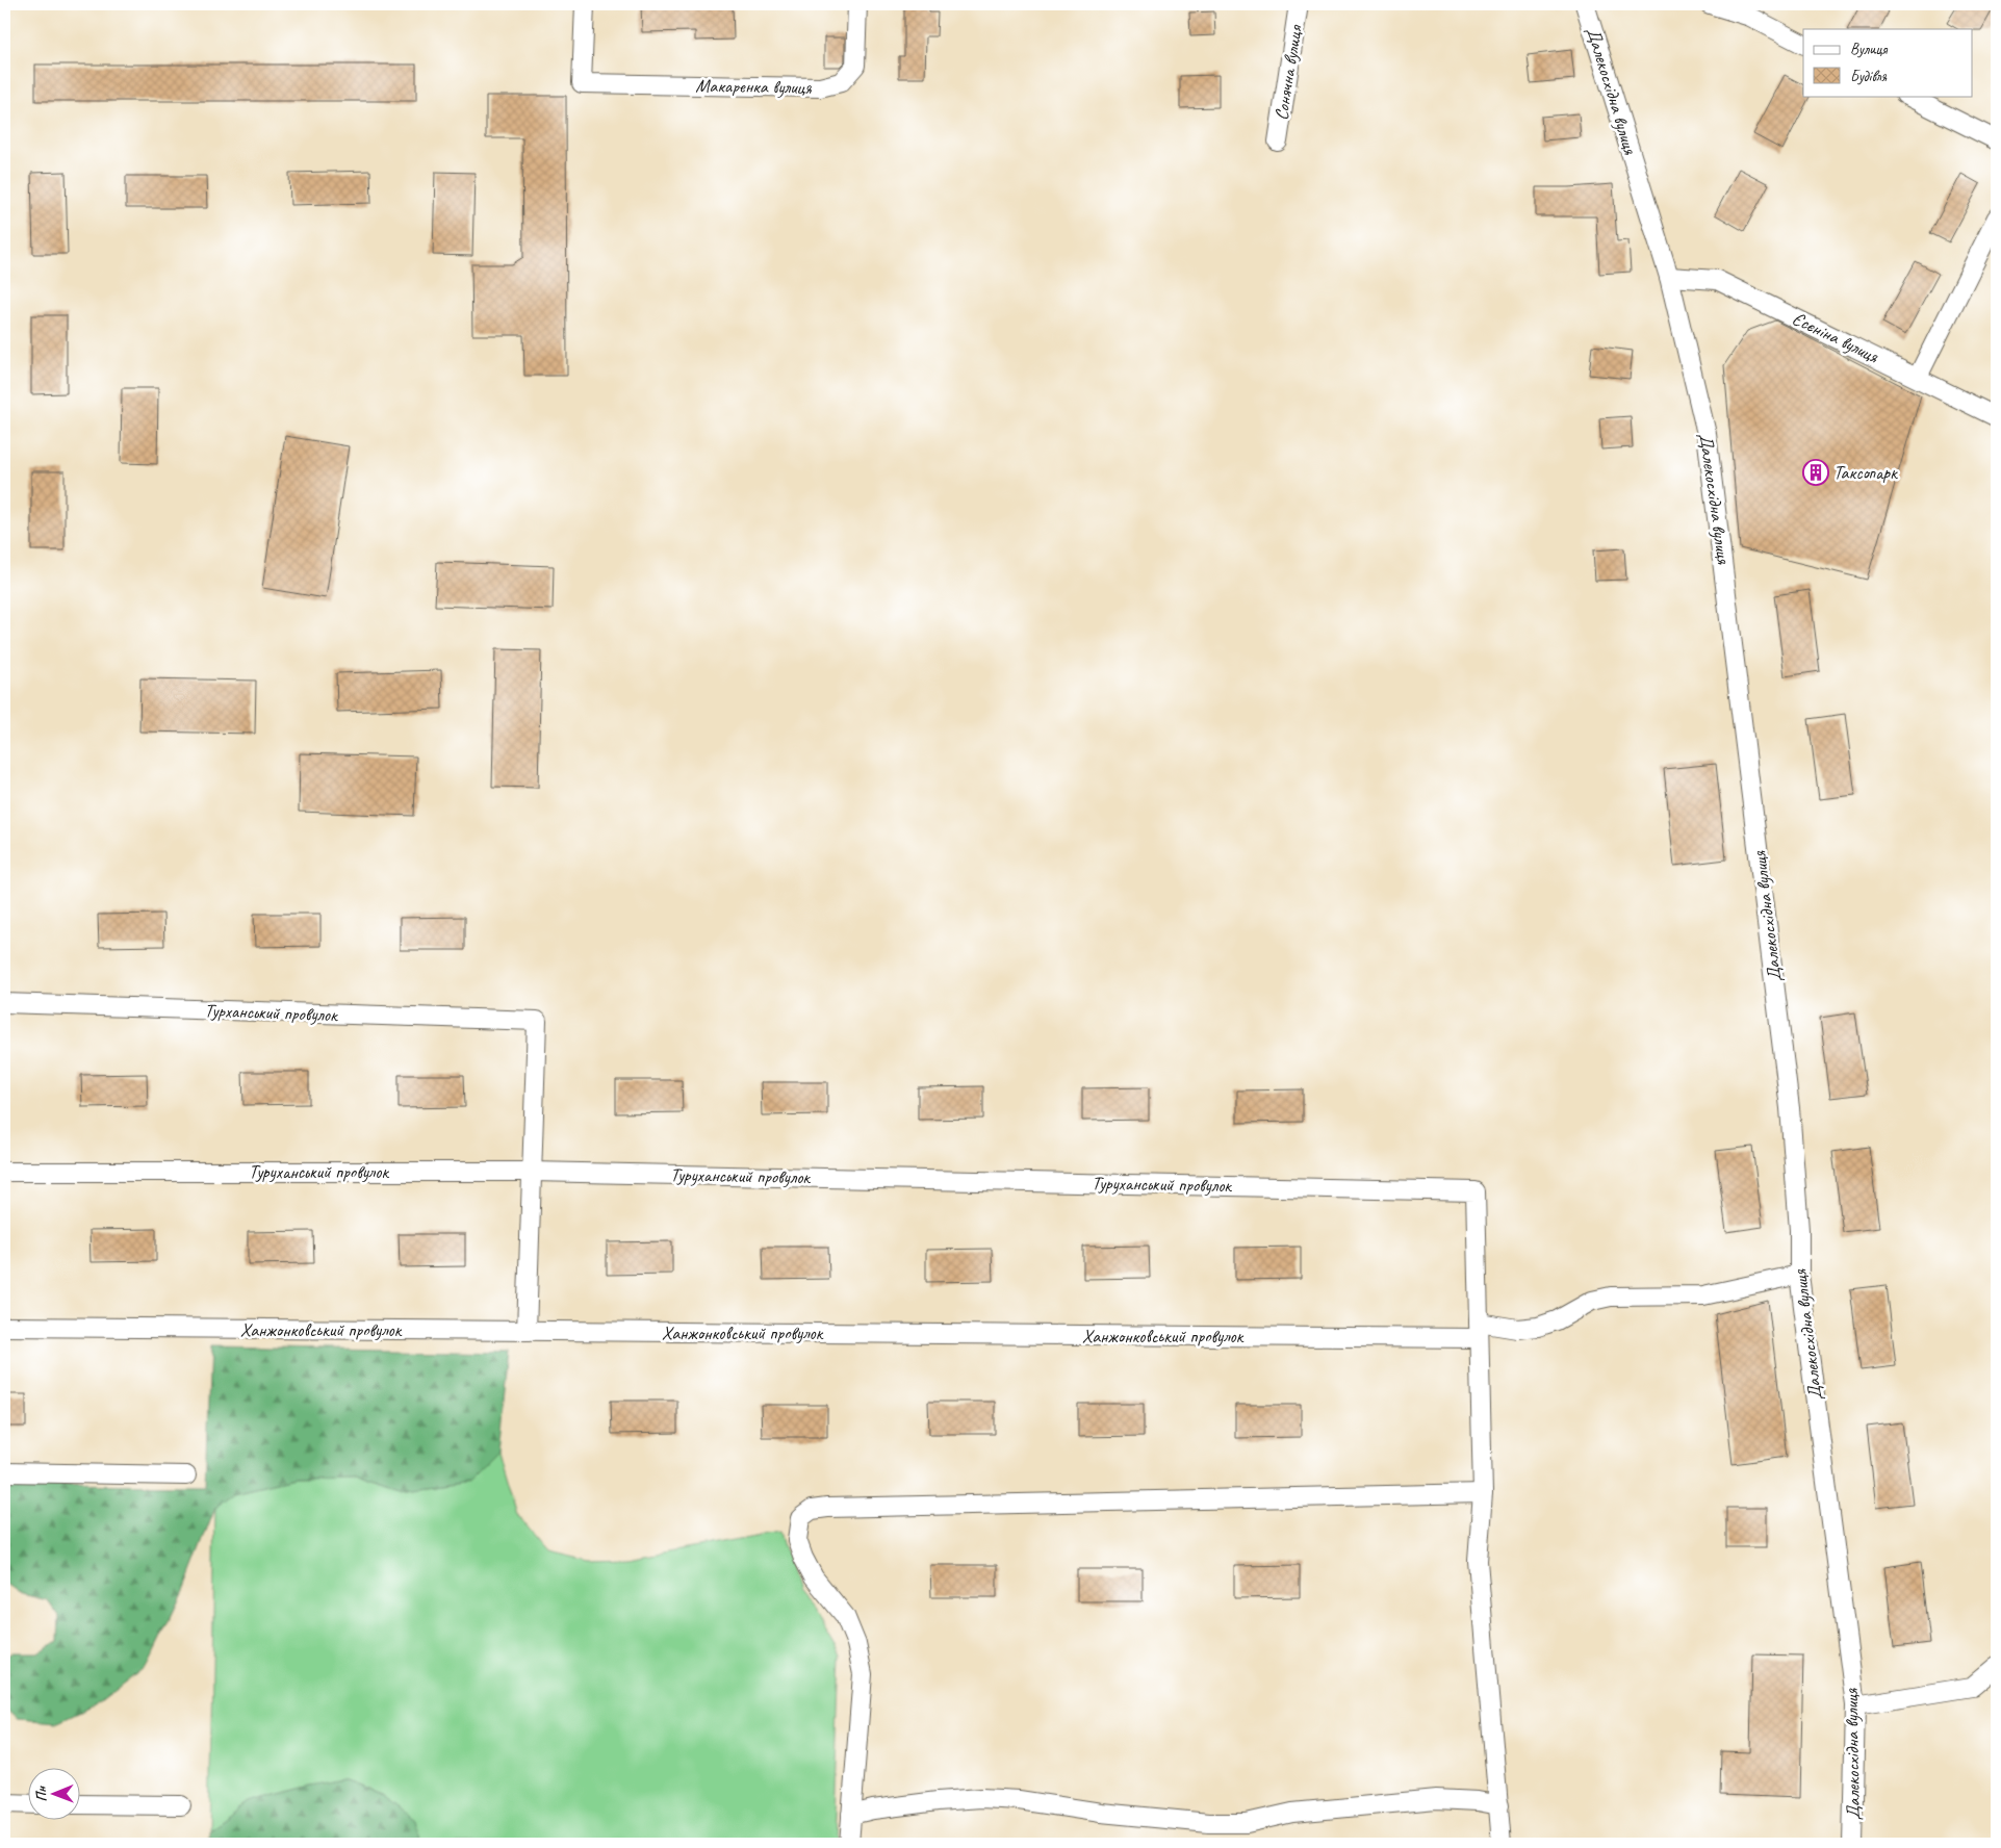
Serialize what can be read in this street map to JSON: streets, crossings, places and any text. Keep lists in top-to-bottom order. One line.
{"streets":{"street":["Сонячна вулиця","Макаренка вулиця","Далекосхідна вулиця","Єсєніна вулиця","Турханський провулок","Туруханський провулок","Ханжонковський провулок"]},"crossings":[["Далекосхідна вулиця","Єсєніна вулиця"],["Далекосхідна вулиця","Ханжонковський провулок"],["Турханський провулок","Туруханський провулок"],["Туруханський провулок","Ханжонковський провулок"]],"places":{"building":["Таксопарк"]},"legend":["Вулиця","Будівля"],"north":"left"}
